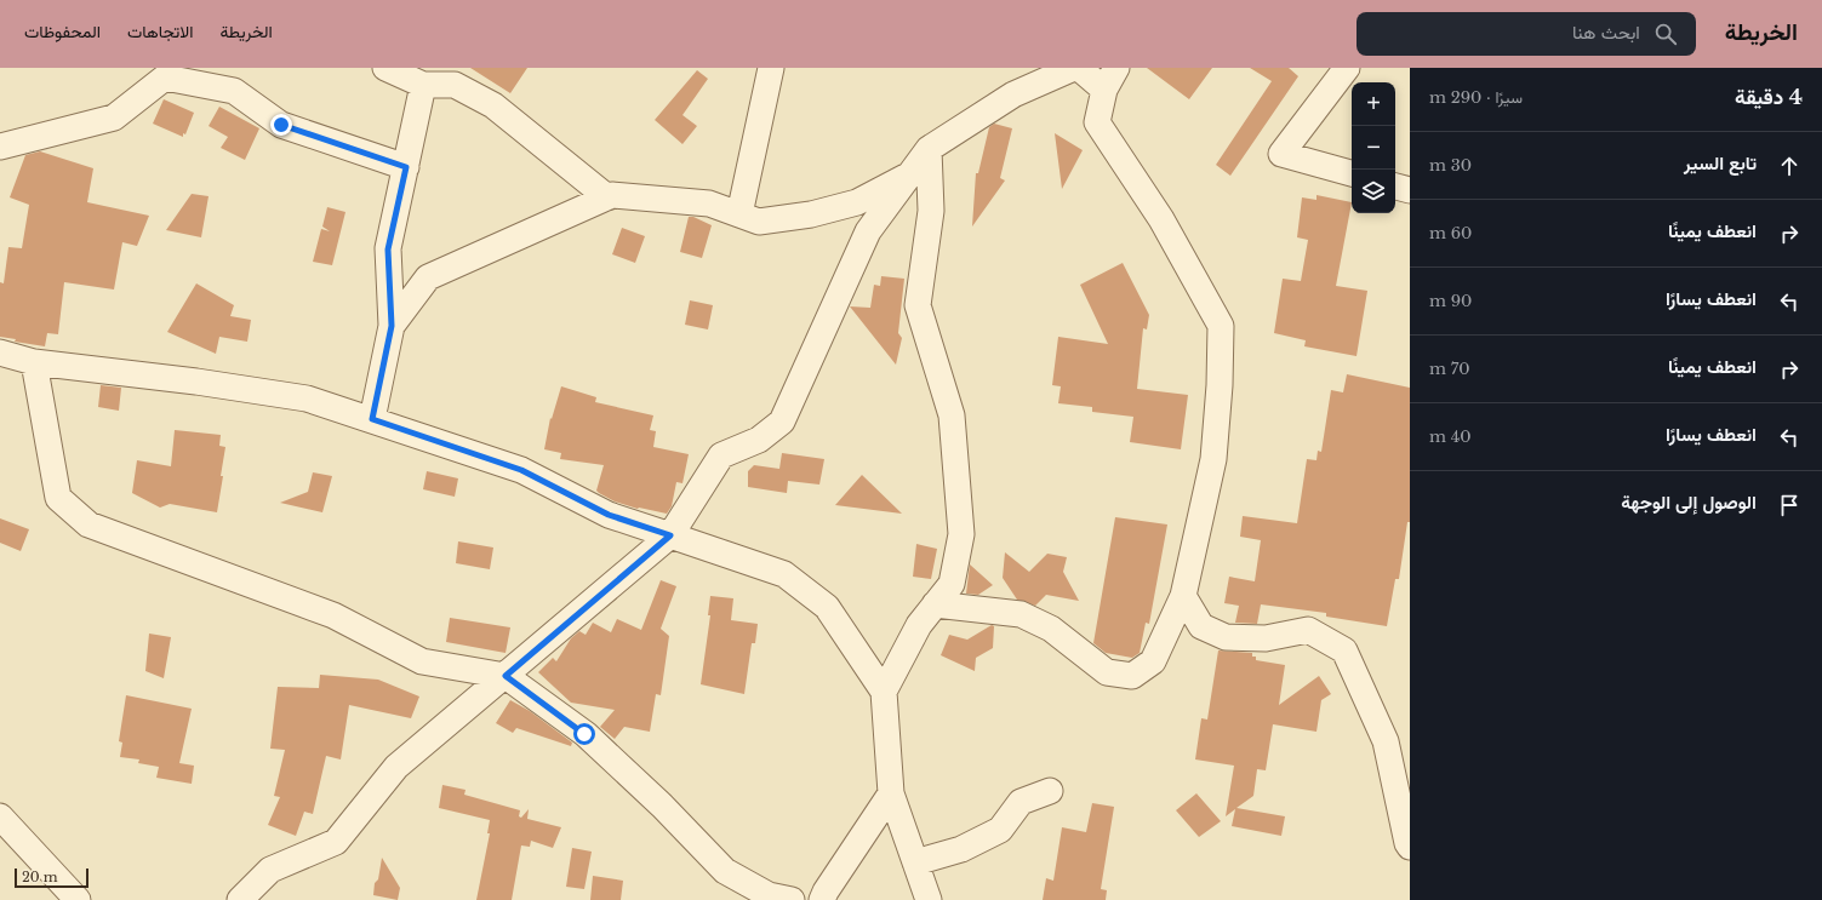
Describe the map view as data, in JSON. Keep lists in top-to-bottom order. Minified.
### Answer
{"scale_bar":"20 m","page":{"header":"الخريطة","search":"ابحث هنا","nav":["الخريطة","الاتجاهات","المحفوظات"],"heading":["4 دقيقة","سيرًا · 290 m"],"map_buttons":["+","−"],"list":[["تابع السير","30 m"],["انعطف يمينًا","60 m"],["انعطف يسارًا","90 m"],["انعطف يمينًا","70 m"],["انعطف يسارًا","40 m"],"الوصول إلى الوجهة"],"scale":"20 m"}}
